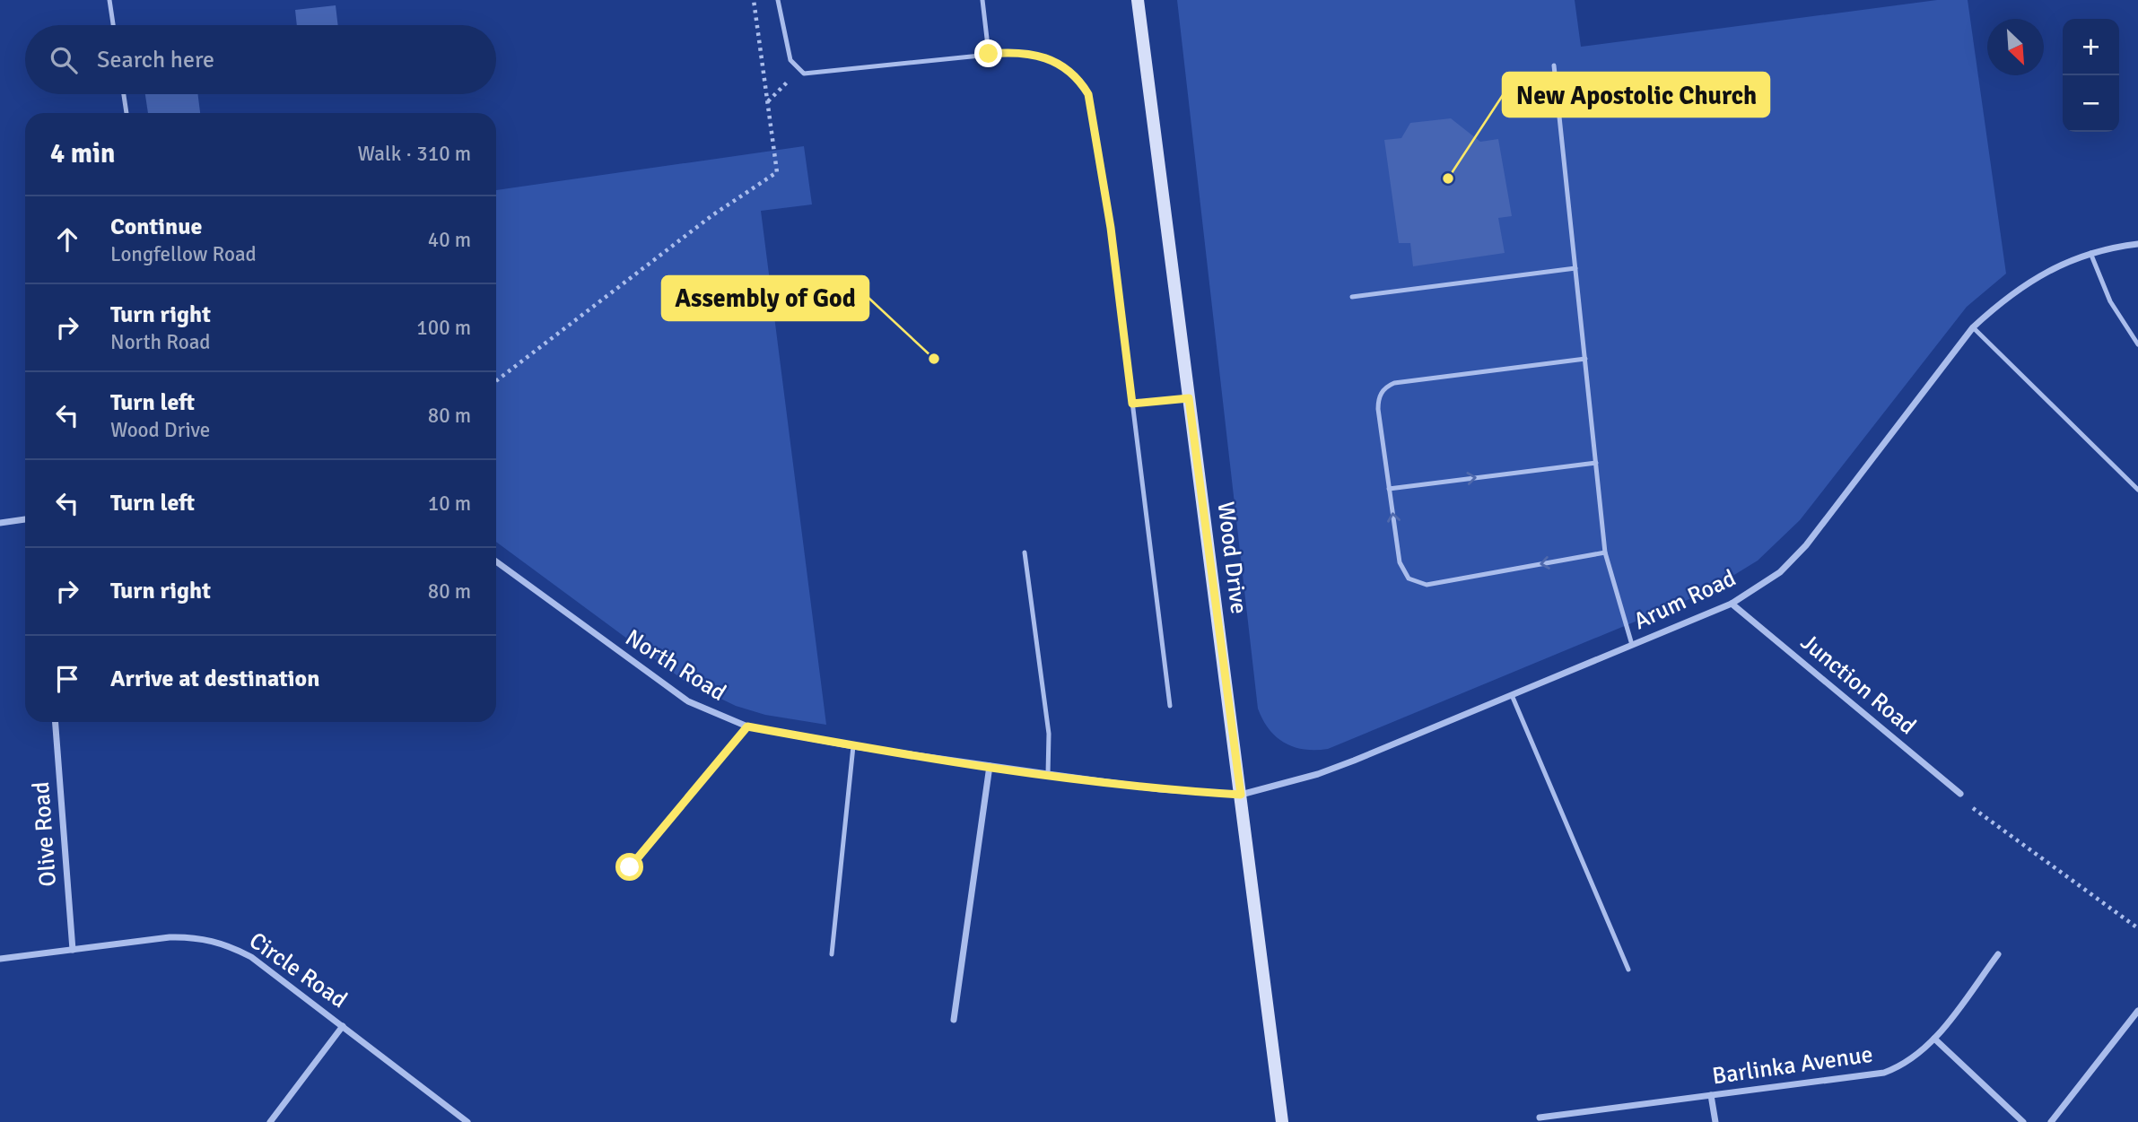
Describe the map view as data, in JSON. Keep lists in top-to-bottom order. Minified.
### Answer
{"streets":{"street":["Wood Drive","Arum Road","North Road","Junction Road","Olive Road","Circle Road","Barlinka Avenue"]},"crossings":[["Wood Drive","Arum Road"],["Wood Drive","North Road"],["Arum Road","North Road"],["Arum Road","Junction Road"],["Olive Road","Circle Road"]],"places":["New Apostolic Church","Assembly of God"],"north":"bottom right","page":{"map_buttons":["+","−"],"search":"Search here","heading":["4 min","Walk · 310 m"],"list":[["Continue","Longfellow Road","40 m"],["Turn right","North Road","100 m"],["Turn left","Wood Drive","80 m"],["Turn left","10 m"],["Turn right","80 m"],"Arrive at destination"]}}
